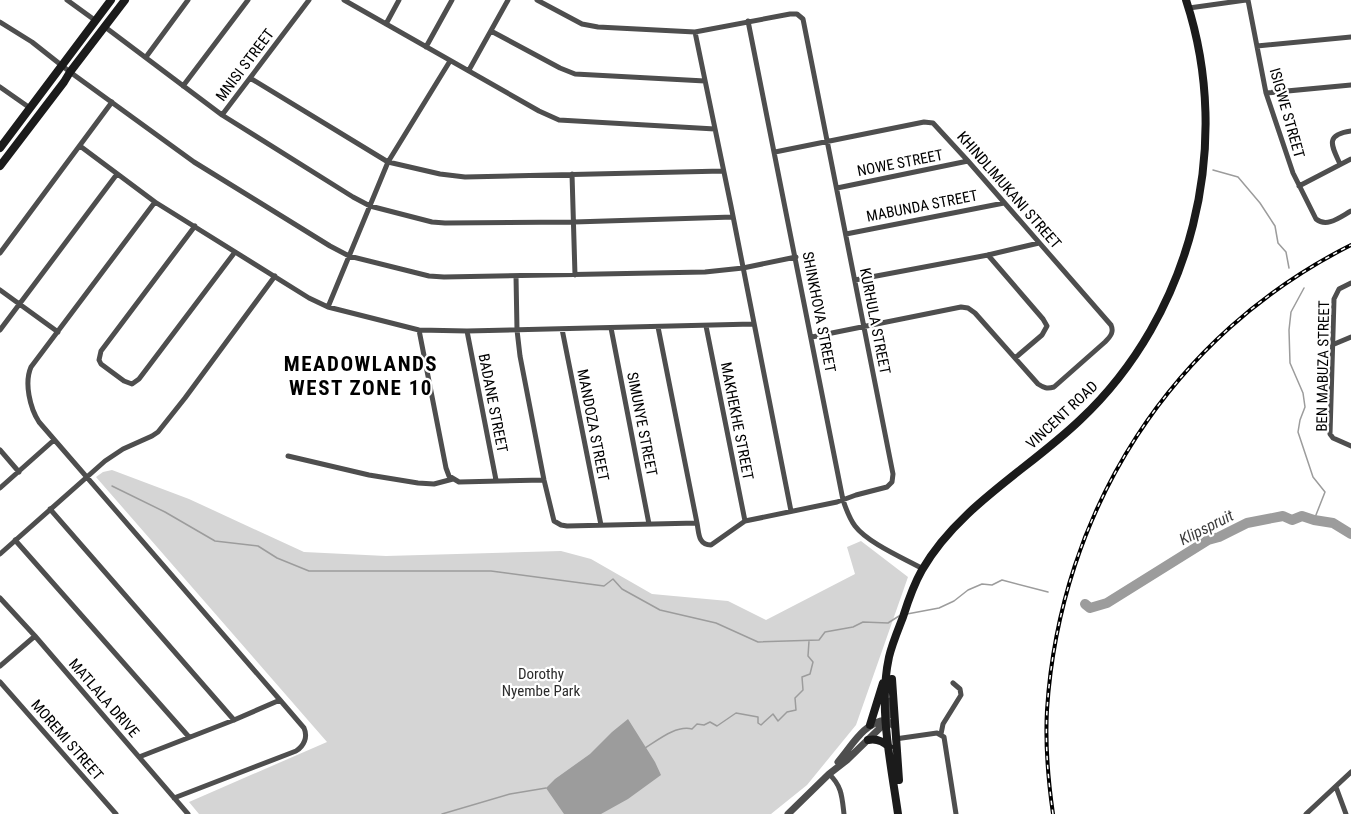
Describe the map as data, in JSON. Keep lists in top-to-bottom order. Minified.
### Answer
{"streets":{"main road":["VINCENT ROAD"],"street":["MNISI STREET","ISIGWE STREET","NOWE STREET","KHINDLIMUKANI STREET","MABUNDA STREET","SHINKHOVA STREET","KURHULA STREET","BEN MABUZA STREET","BADANE STREET","MAKHEKHE STREET","SIMUNYE STREET","MANDOZA STREET","MATLALA DRIVE","MOREMI STREET"]},"crossings":[["NOWE STREET","KHINDLIMUKANI STREET"],["NOWE STREET","KURHULA STREET"],["KHINDLIMUKANI STREET","MABUNDA STREET"],["KHINDLIMUKANI STREET","SHINKHOVA STREET"],["KHINDLIMUKANI STREET","KURHULA STREET"],["MABUNDA STREET","KURHULA STREET"],["SHINKHOVA STREET","KURHULA STREET"],["SHINKHOVA STREET","VINCENT ROAD"],["KURHULA STREET","MAKHEKHE STREET"]],"districts":["MEADOWLANDS WEST ZONE 10"],"water":["Klipspruit"],"parks":["Dorothy Nyembe Park"]}
